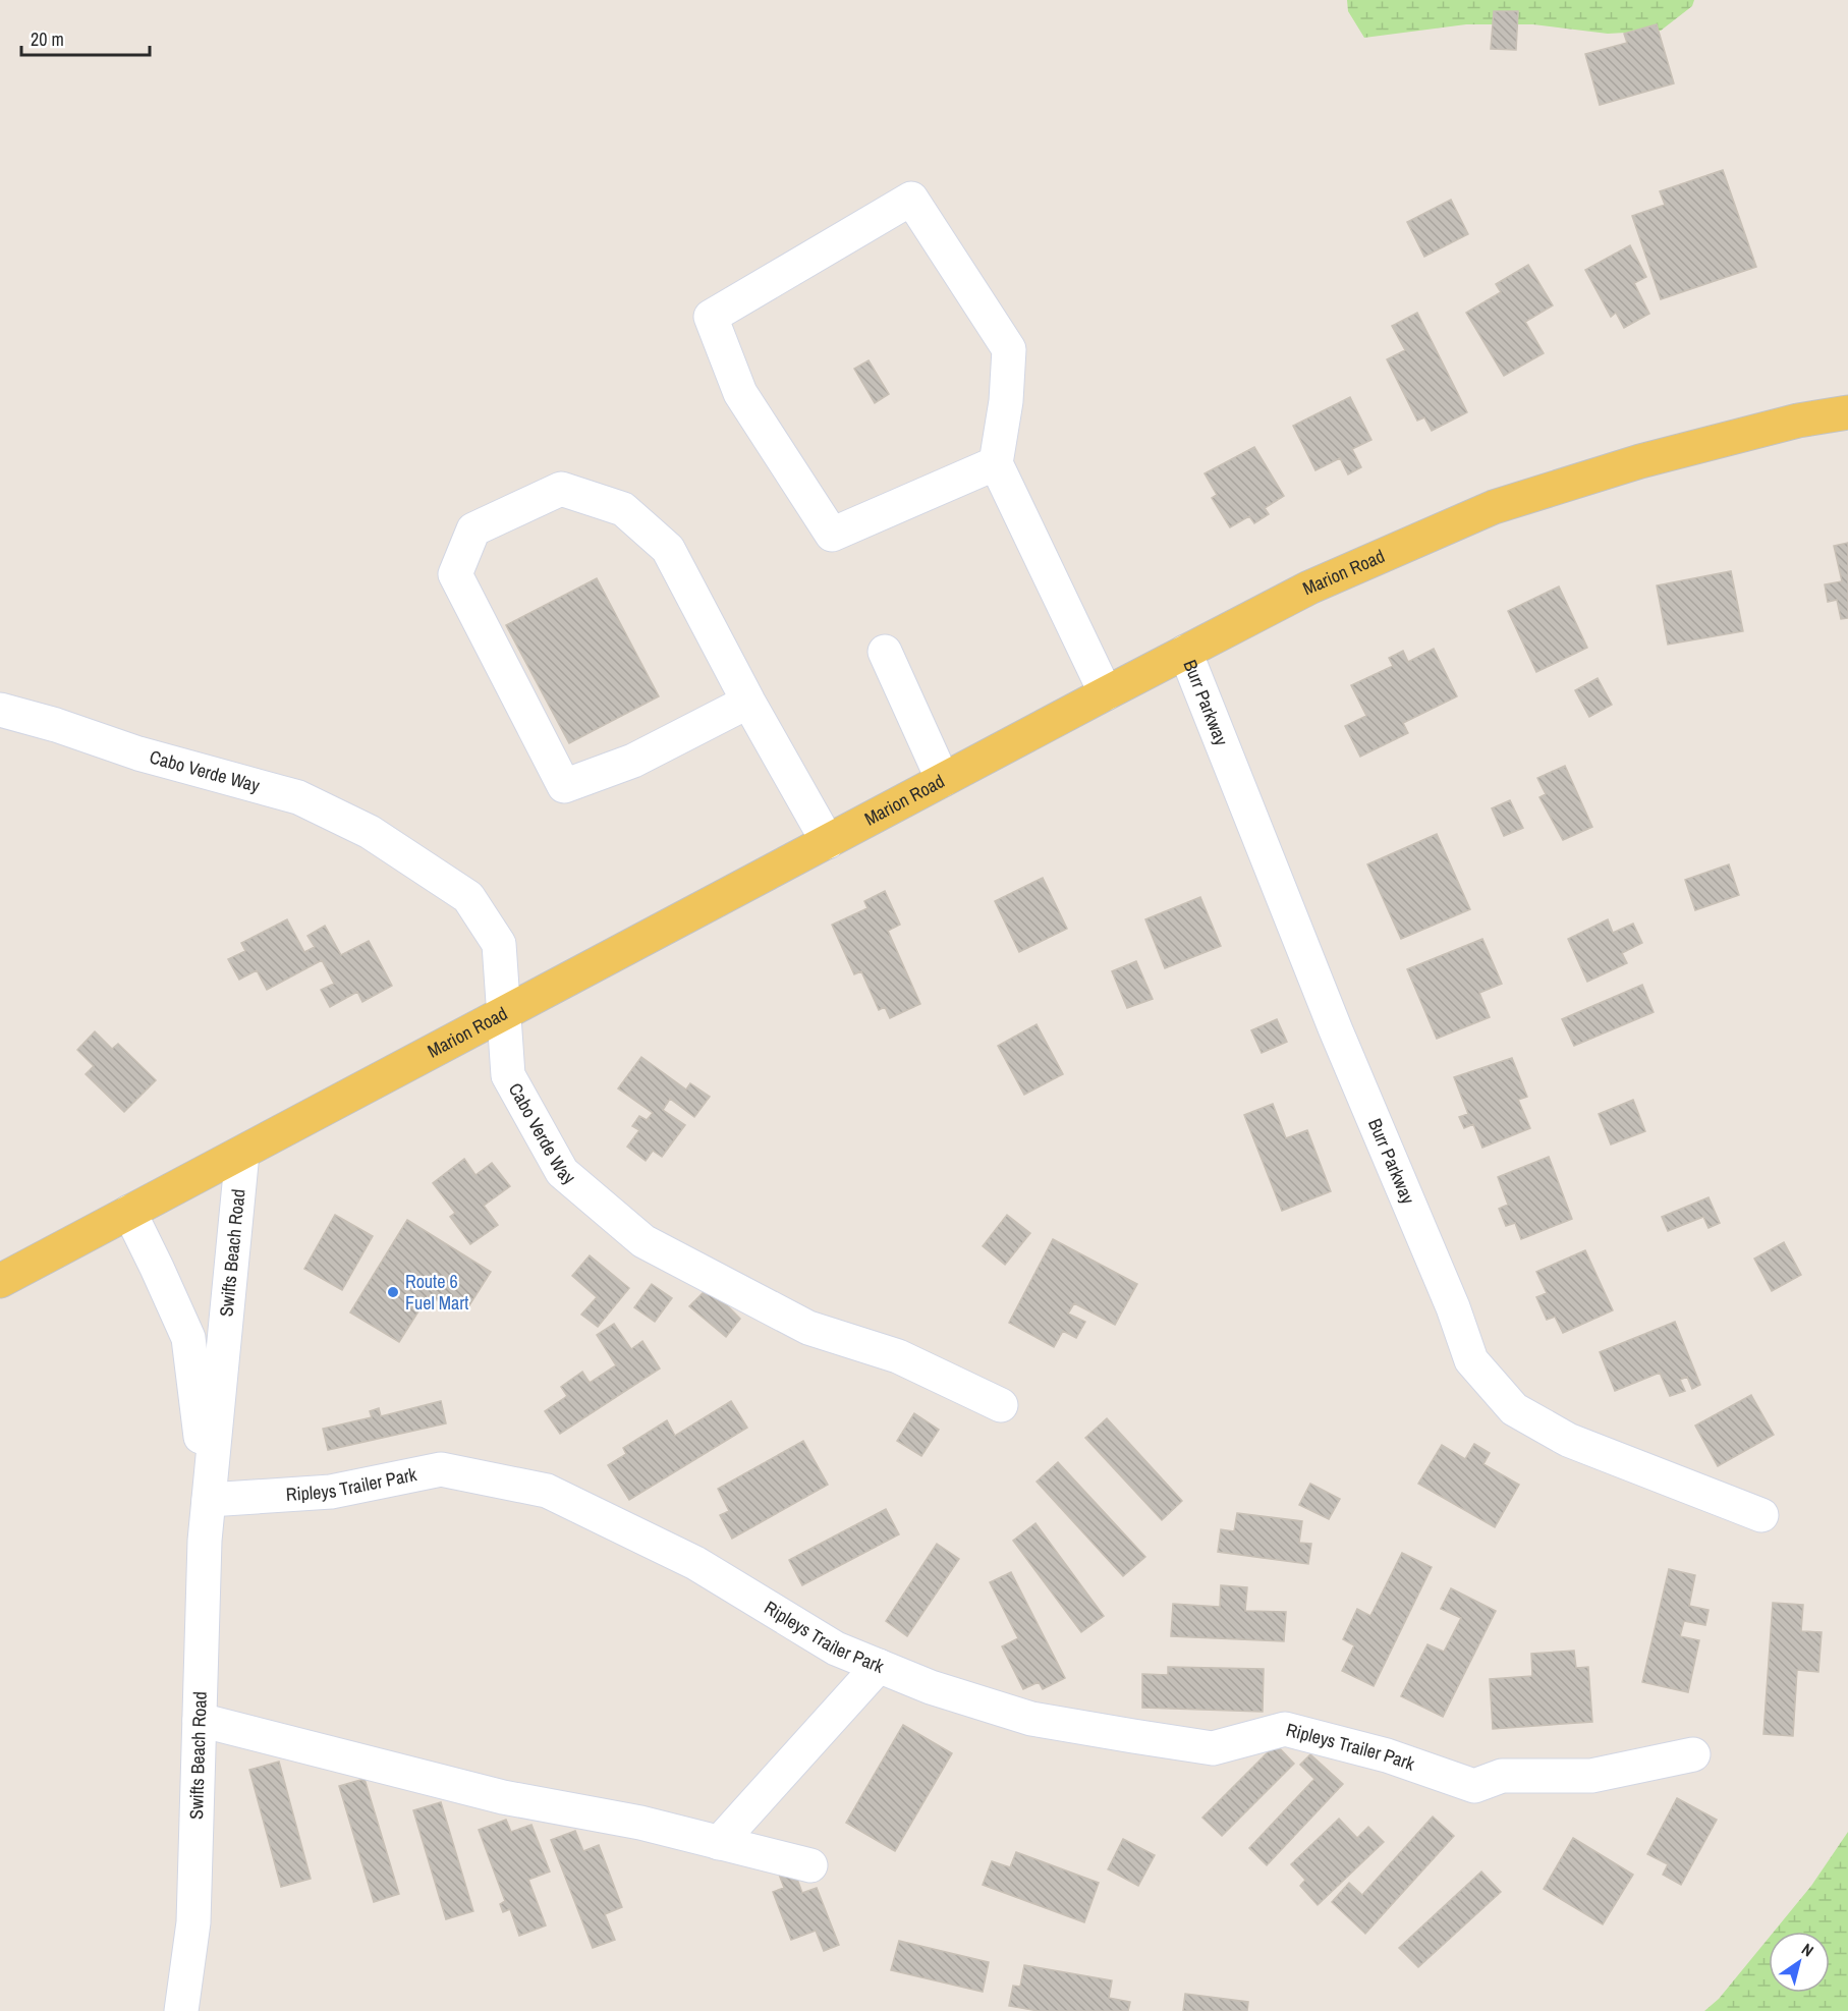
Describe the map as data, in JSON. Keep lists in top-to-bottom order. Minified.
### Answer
{"streets":{"main road":["Marion Road"],"street":["Burr Parkway","Cabo Verde Way","Swifts Beach Road","Ripleys Trailer Park"]},"crossings":[["Marion Road","Burr Parkway"],["Marion Road","Cabo Verde Way"],["Marion Road","Swifts Beach Road"],["Swifts Beach Road","Ripleys Trailer Park"]],"places":["Route 6 Fuel Mart"],"scale_bar":"20 m","north":"top right"}
